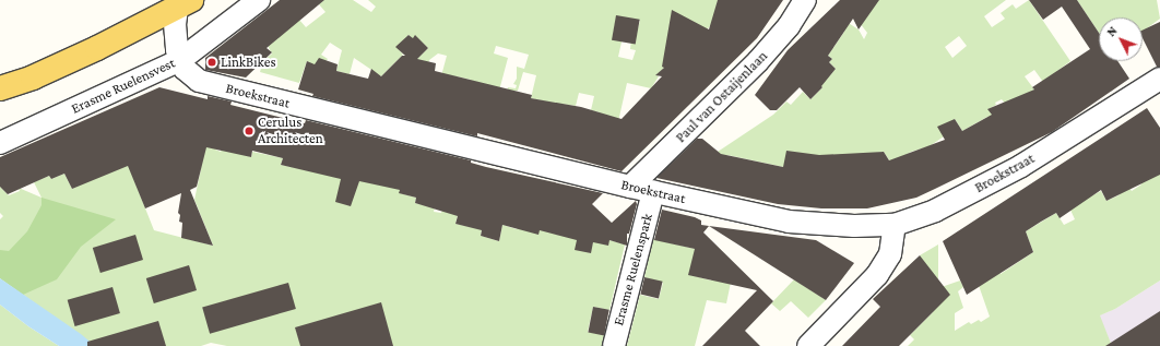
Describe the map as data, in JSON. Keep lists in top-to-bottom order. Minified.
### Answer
{"streets":{"street":["Erasme Ruelensvest","Broekstraat","Paul van Ostaijenlaan","Erasme Ruelenspark"]},"crossings":[["Erasme Ruelensvest","Broekstraat"],["Broekstraat","Paul van Ostaijenlaan"],["Broekstraat","Erasme Ruelenspark"]],"places":["LinkBikes","Cerulus Architecten"],"north":"top left"}
